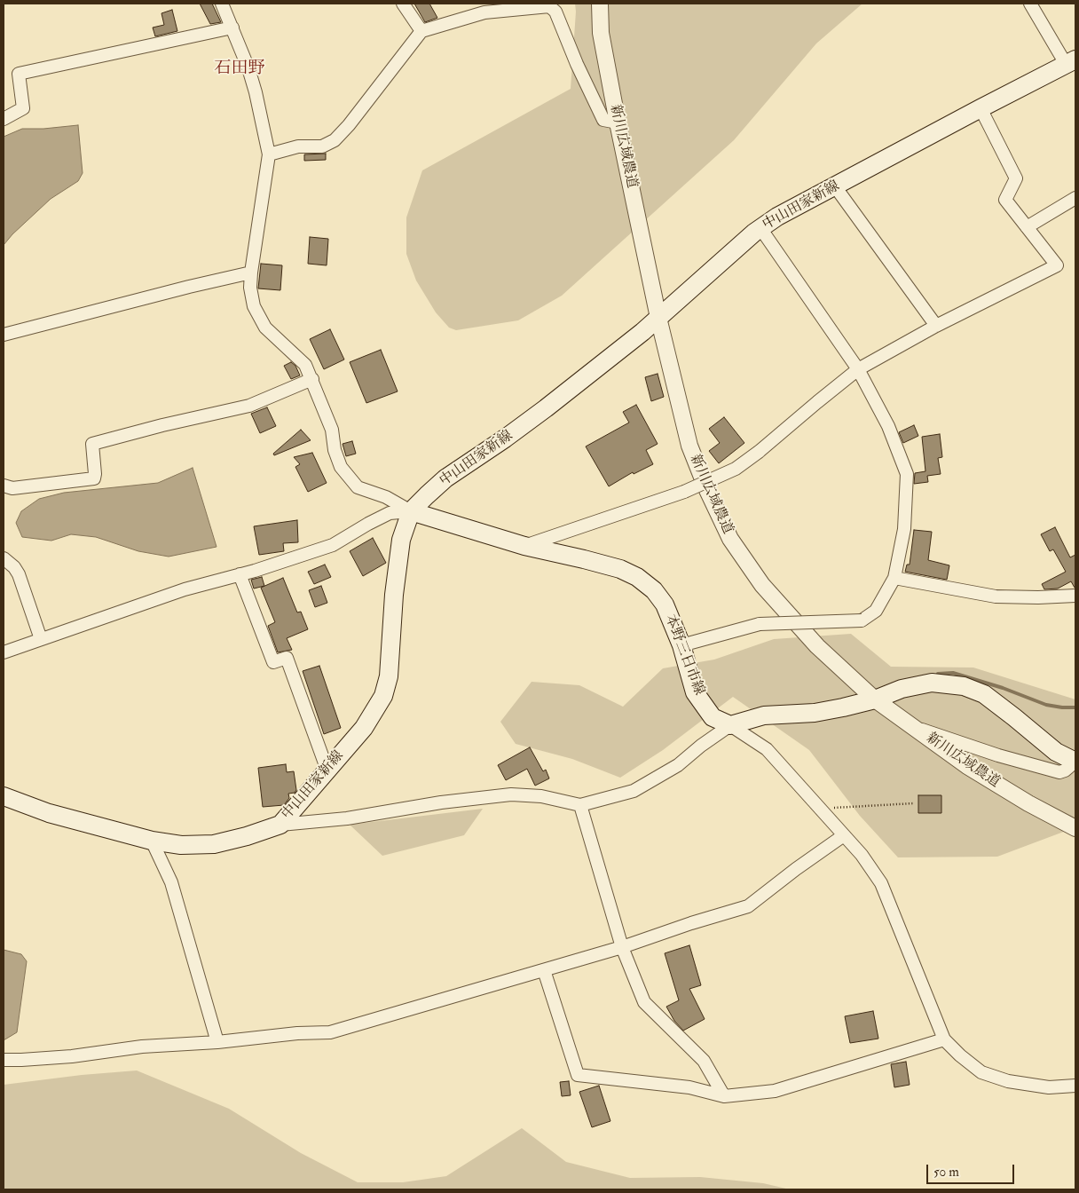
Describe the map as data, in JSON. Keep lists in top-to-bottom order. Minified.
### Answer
{"streets":{"main road":["中山田家新線","本野三日市線"],"street":["新川広域農道"]},"crossings":[["新川広域農道","中山田家新線"],["中山田家新線","本野三日市線"]],"districts":["石田野"],"scale_bar":"50 m"}
